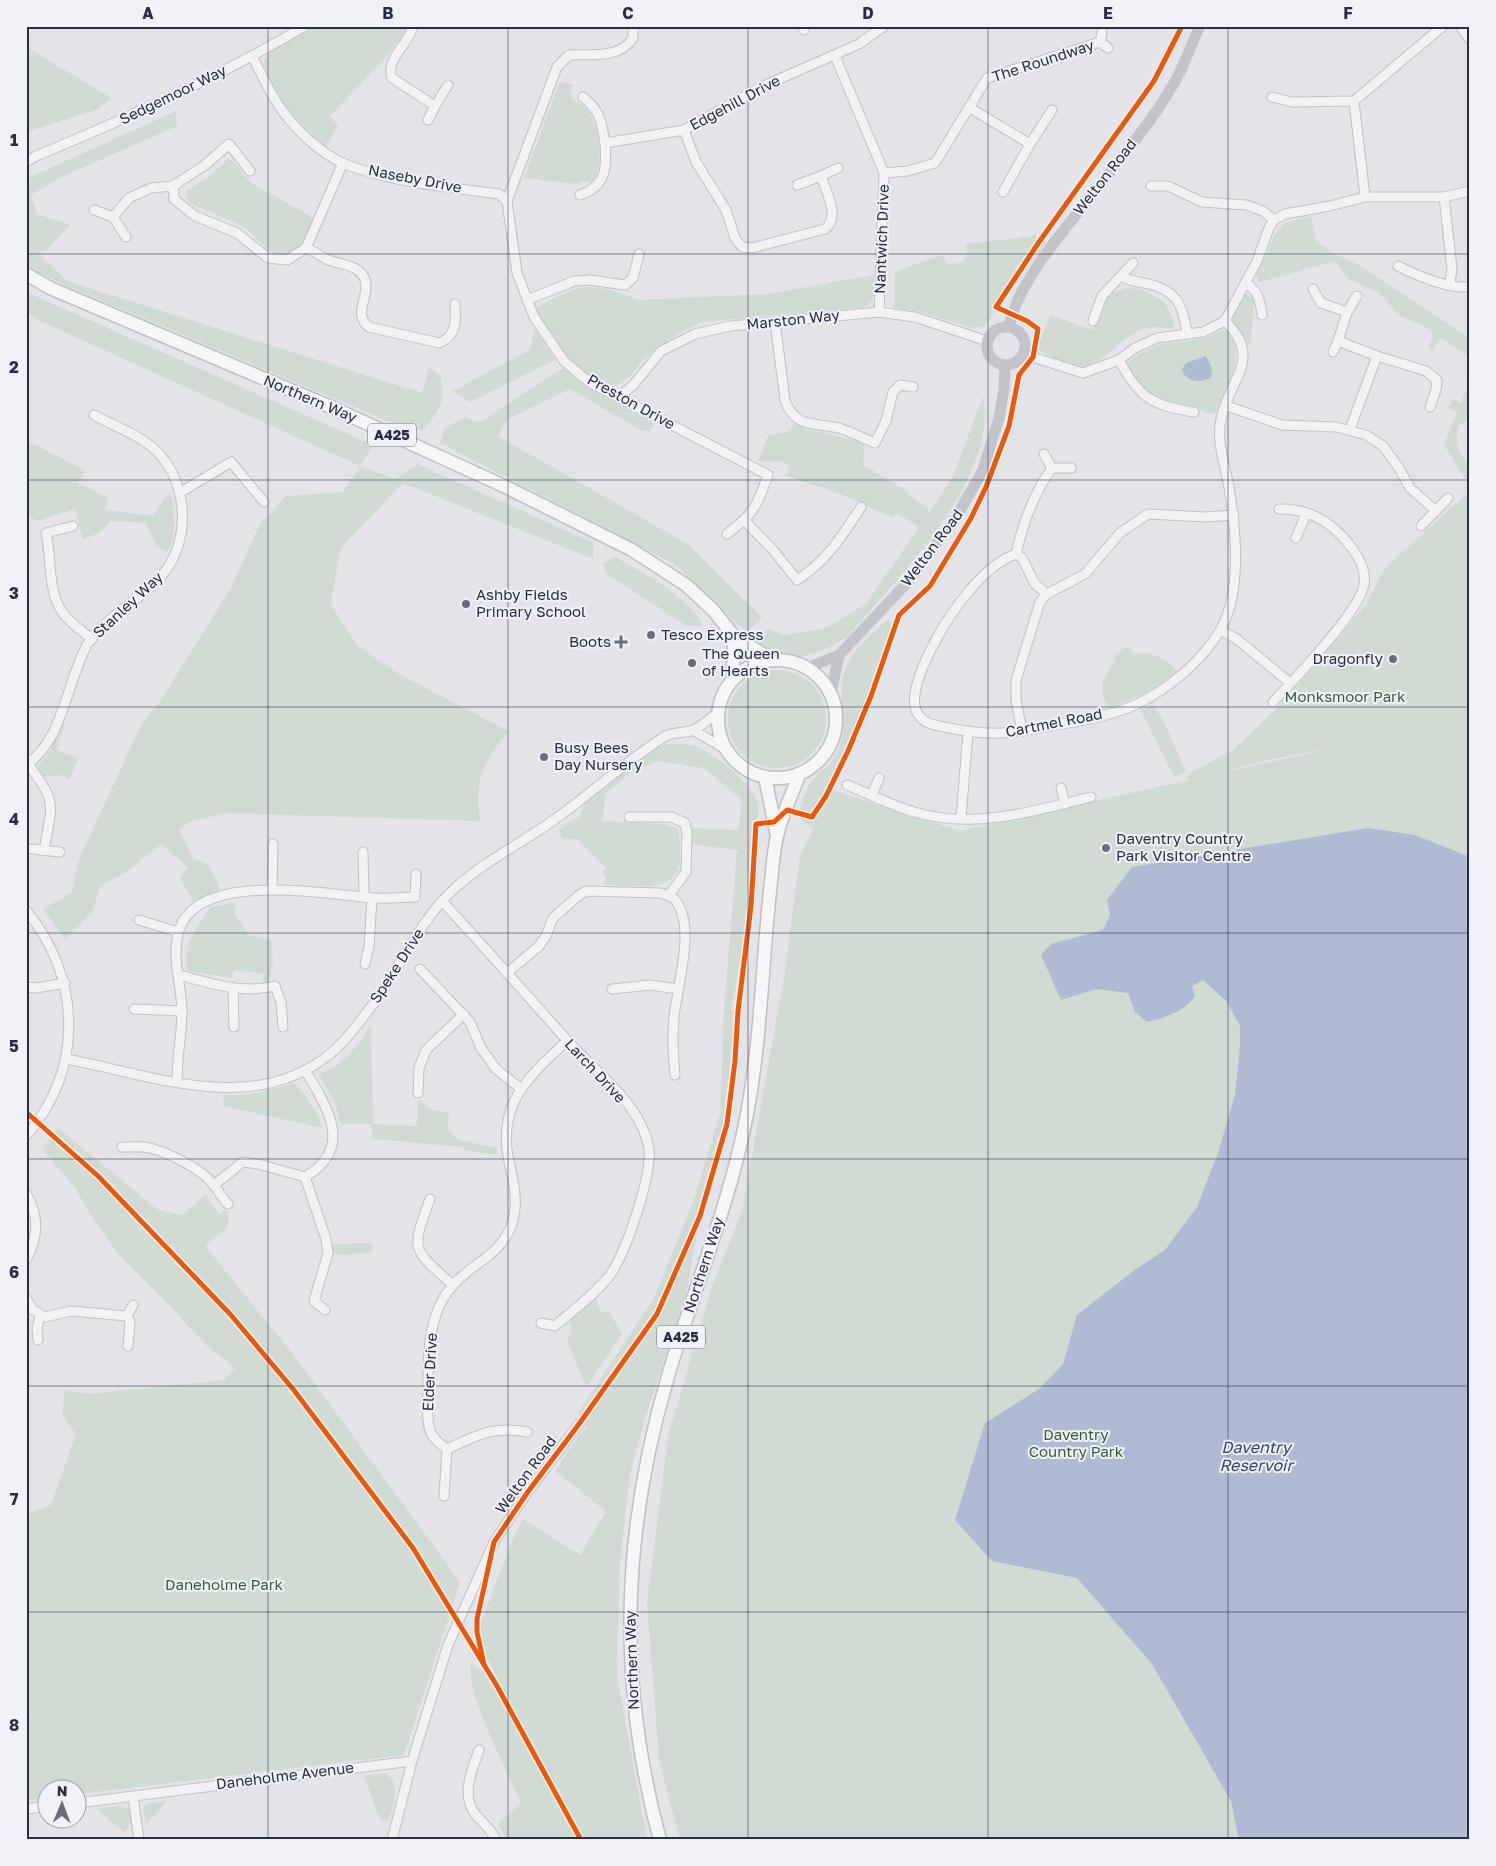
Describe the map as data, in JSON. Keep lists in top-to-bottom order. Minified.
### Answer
{"streets":{"main road":["Northern Way","A425"],"street":["The Roundway","Sedgemoor Way","Edgehill Drive","Welton Road","Naseby Drive","Nantwich Drive","Marston Way","Preston Drive","Stanley Way","Cartmel Road","Speke Drive","Larch Drive","Elder Drive","Daneholme Avenue"]},"crossings":[["The Roundway","Nantwich Drive"],["Sedgemoor Way","Naseby Drive"],["Edgehill Drive","Nantwich Drive"],["Welton Road","Marston Way"],["Welton Road","A425"],["Welton Road","Speke Drive"],["Welton Road","Daneholme Avenue"],["Naseby Drive","Preston Drive"],["Nantwich Drive","Marston Way"],["Marston Way","Preston Drive"],["Northern Way","A425"],["A425","Speke Drive"],["Speke Drive","Larch Drive"],["Larch Drive","Elder Drive"]],"water":["Daventry Reservoir"],"parks":["Monksmoor Park","Daventry Country Park","Daneholme Park"],"places":{"other":["Ashby Fields Primary School","Tesco Express","Dragonfly","The Queen of Hearts","Busy Bees Day Nursery","Daventry Country Park Visitor Centre"],"health":["Boots"]},"north":"top","grid":{"columns":["A","B","C","D","E","F"],"rows":["1","2","3","4","5","6","7","8"]}}
